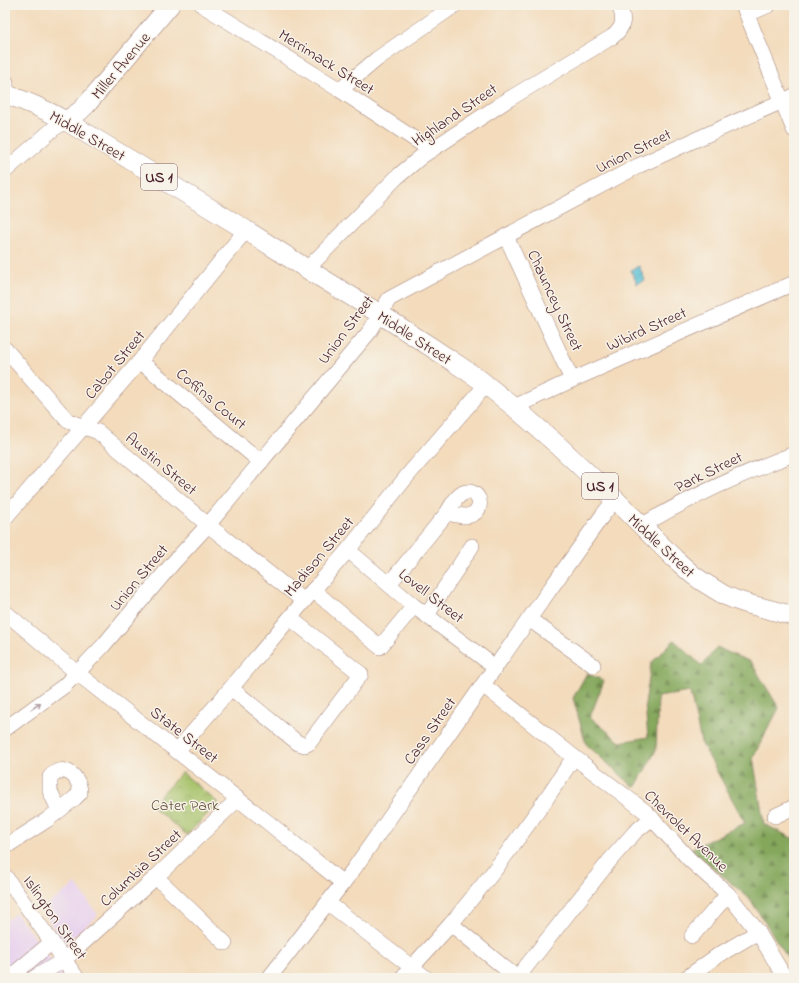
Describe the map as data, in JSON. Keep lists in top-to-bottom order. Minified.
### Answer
{"streets":{"main road":["Miller Avenue","Middle Street","US 1"],"street":["Merrimack Street","Highland Street","Union Street","Chauncey Street","Wibird Street","Cabot Street","Coffins Court","Austin Street","Park Street","Madison Street","Lovell Street","Cass Street","State Street","Chevrolet Avenue","Columbia Street","Islington Street"]},"crossings":[["Merrimack Street","Highland Street"],["Miller Avenue","Middle Street"],["Highland Street","Middle Street"],["Middle Street","Union Street"],["Middle Street","Wibird Street"],["Middle Street","Cabot Street"],["Middle Street","Park Street"],["Middle Street","Madison Street"],["Middle Street","Cass Street"],["Union Street","Chauncey Street"],["Union Street","Coffins Court"],["Union Street","Austin Street"],["Union Street","State Street"],["Chauncey Street","Wibird Street"],["Cabot Street","Coffins Court"],["Cabot Street","Austin Street"],["Austin Street","Madison Street"],["Austin Street","Lovell Street"],["Madison Street","Lovell Street"],["Madison Street","State Street"],["Lovell Street","Cass Street"],["Cass Street","State Street"],["Cass Street","Chevrolet Avenue"],["State Street","Columbia Street"],["Columbia Street","Islington Street"]],"parks":["Cater Park"]}
